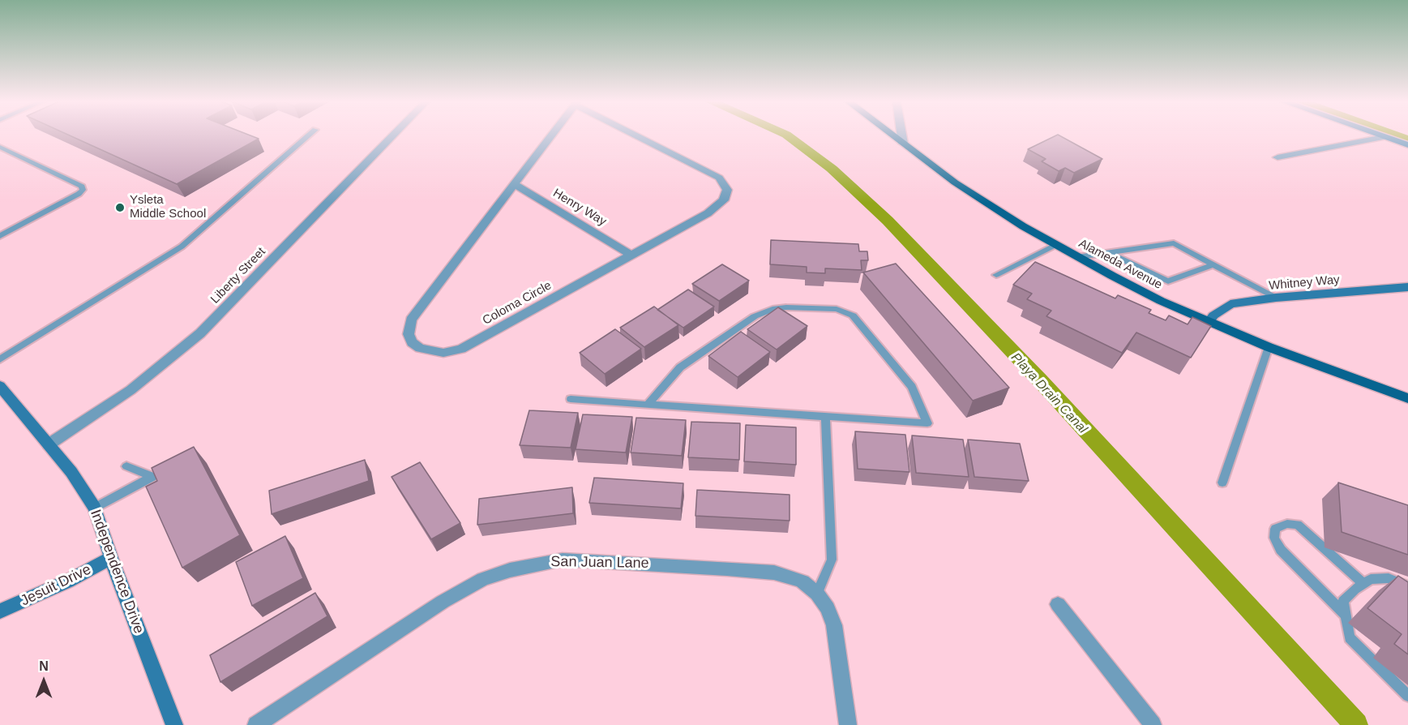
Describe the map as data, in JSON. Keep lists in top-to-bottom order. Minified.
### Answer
{"streets":{"main road":["Alameda Avenue"],"street":["Henry Way","Liberty Street","Whitney Way","Coloma Circle","San Juan Lane","Independence Drive","Jesuit Drive"]},"crossings":[["Henry Way","Coloma Circle"],["Alameda Avenue","Whitney Way"],["Liberty Street","Independence Drive"],["Independence Drive","Jesuit Drive"]],"water":["Playa Drain Canal"],"places":["Ysleta Middle School"],"north":"top"}
